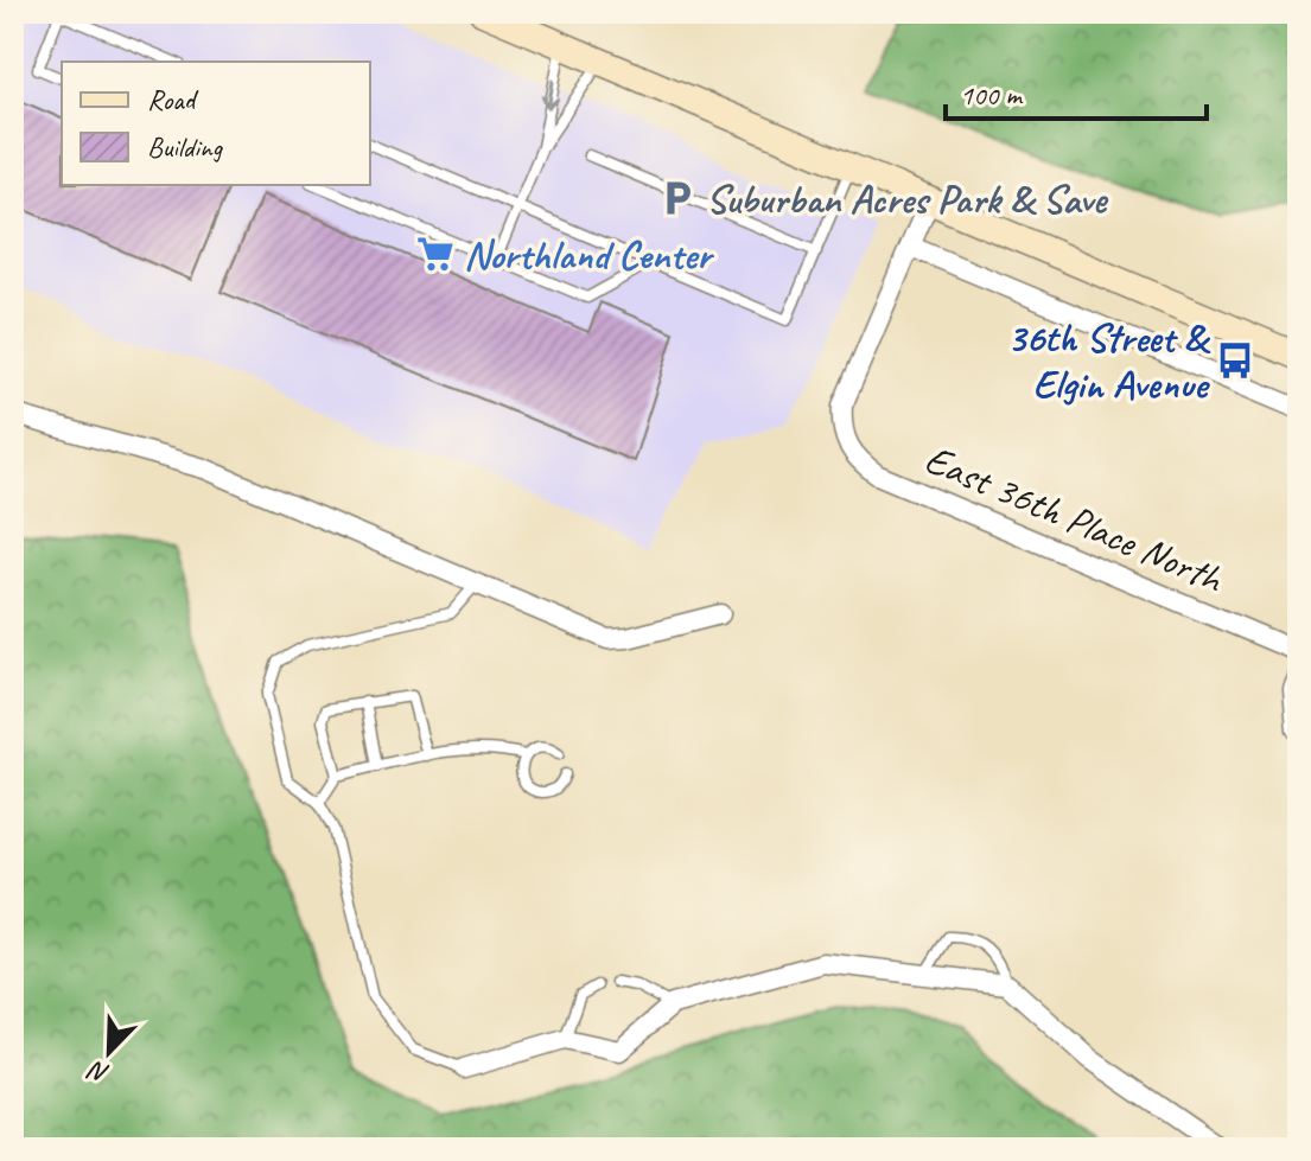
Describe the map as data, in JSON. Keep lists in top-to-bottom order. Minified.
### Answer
{"streets":{"street":["East 36th Place North"]},"places":{"parking":["Suburban Acres Park & Save"],"supermarket":["Northland Center"],"bus stop":["36th Street & Elgin Avenue"]},"legend":["Road","Building"],"scale_bar":"100 m","north":"bottom left"}
